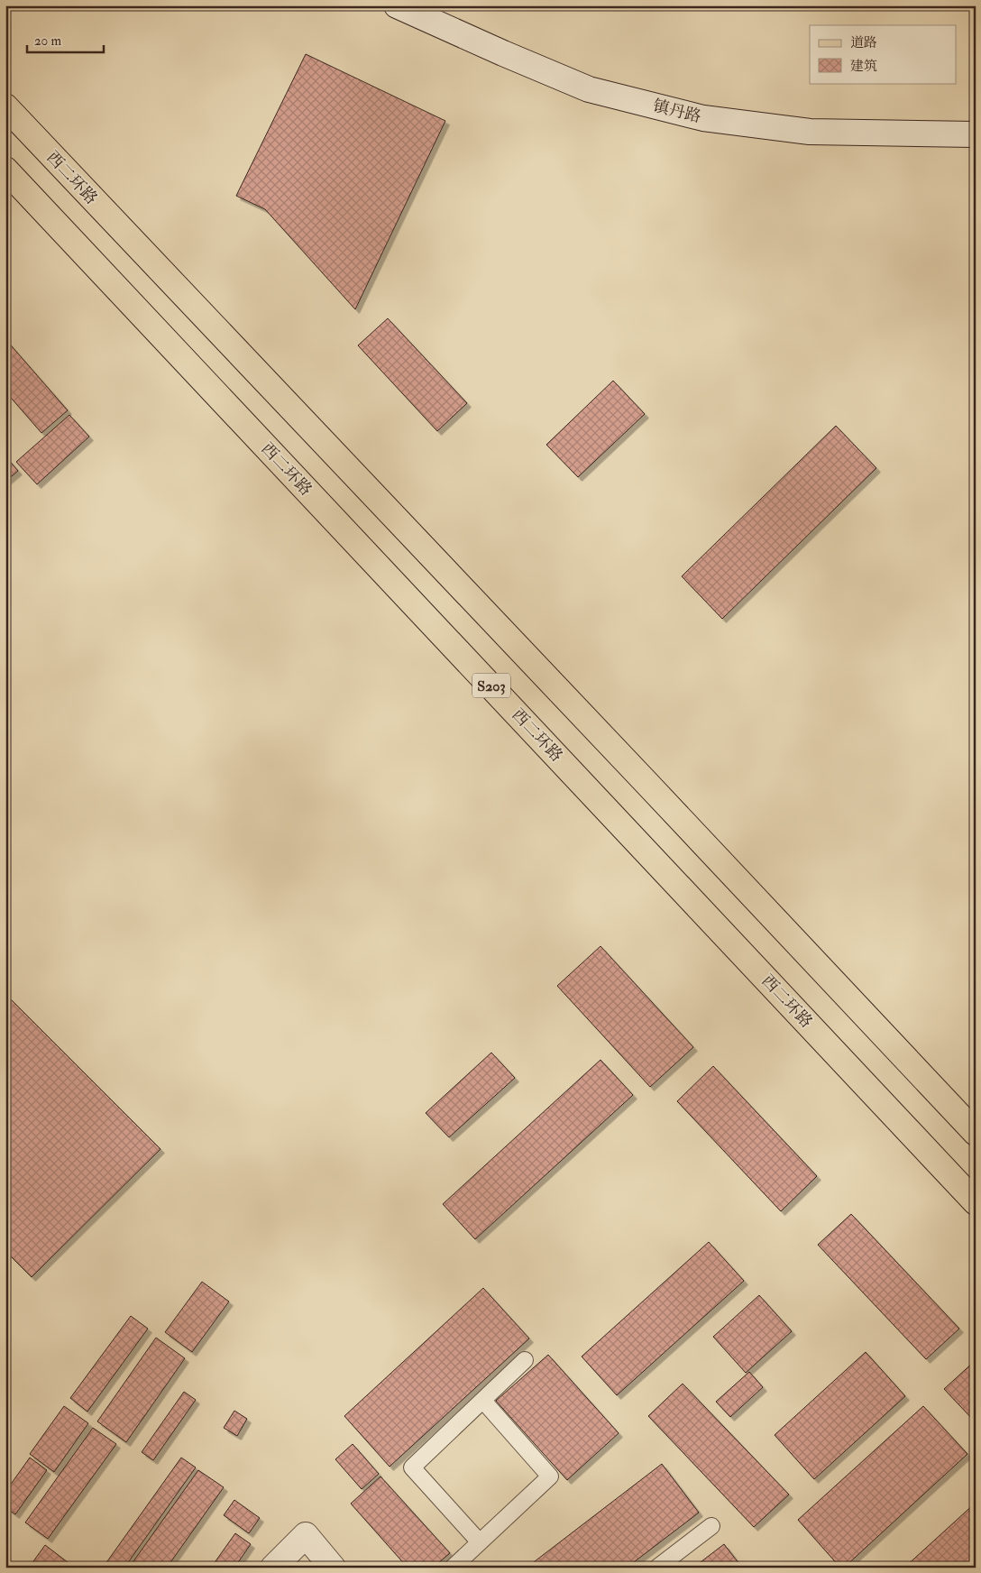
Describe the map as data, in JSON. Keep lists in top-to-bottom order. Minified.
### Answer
{"streets":{"main road":["西二环路","S203"],"street":["镇丹路"]},"legend":["道路","建筑"],"scale_bar":"20 m"}
